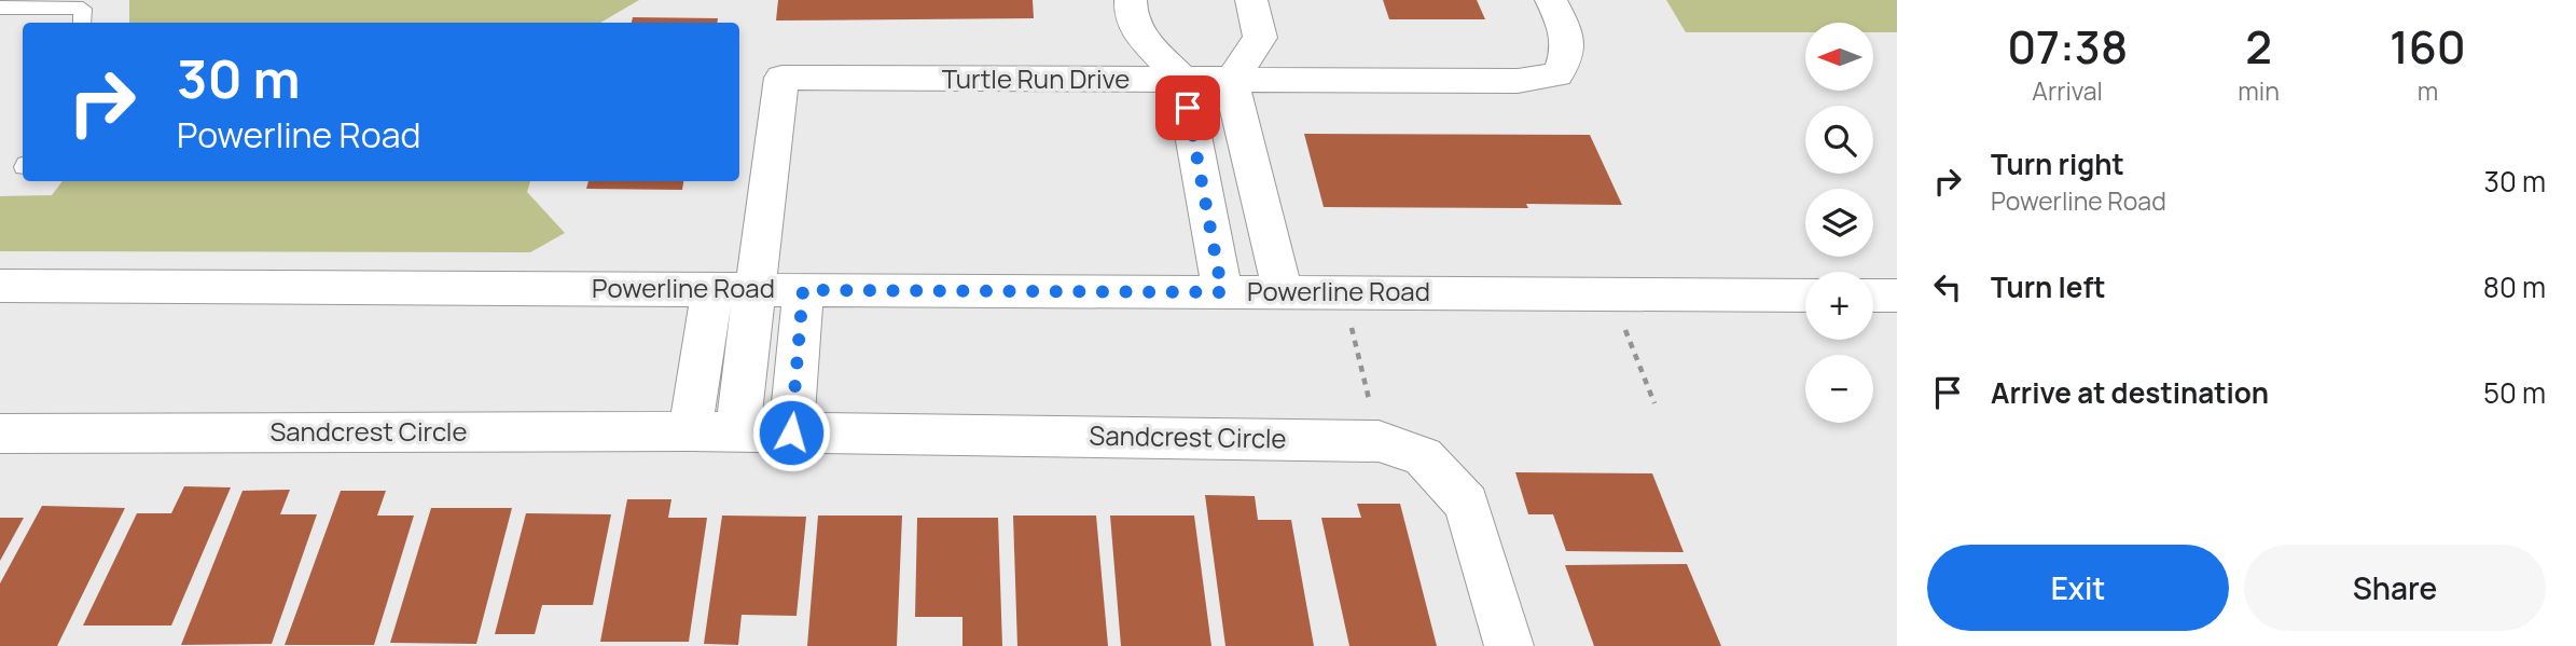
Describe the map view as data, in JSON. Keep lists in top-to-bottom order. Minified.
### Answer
{"streets":{"street":["Turtle Run Drive","Powerline Road","Sandcrest Circle"]},"crossings":[["Turtle Run Drive","Powerline Road"]],"north":"left","page":{"eta":["07:38","Arrival","2","min","160","m"],"map_buttons":["+","−"],"turn":["30 m","Powerline Road"],"list":[{"name":"Turn right","note":"Powerline Road","value":"30 m"},{"name":"Turn left","value":"80 m"},{"name":"Arrive at destination","value":"50 m"}],"buttons":["Exit","Share"]}}
